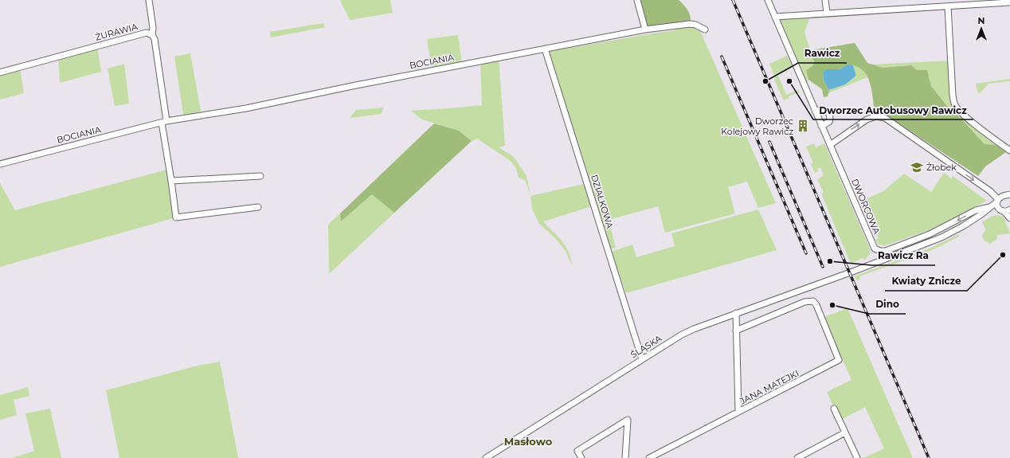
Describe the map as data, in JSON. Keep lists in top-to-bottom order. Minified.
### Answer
{"streets":{"street":["ŻURAWIA","BOCIANIA","DZIAŁKOWA","DWORCOWA","ŚLĄSKA","JANA MATEJKI"]},"crossings":[["BOCIANIA","DZIAŁKOWA"],["DZIAŁKOWA","ŚLĄSKA"]],"districts":["Masłowo"],"places":{"other":["Rawicz","Dworzec Autobusowy Rawicz","Kwiaty Znicze","Rawicz Ra","Dino"],"building":["Dworzec Kolejowy Rawicz"],"school or university":["Żłobek"]},"north":"top"}
